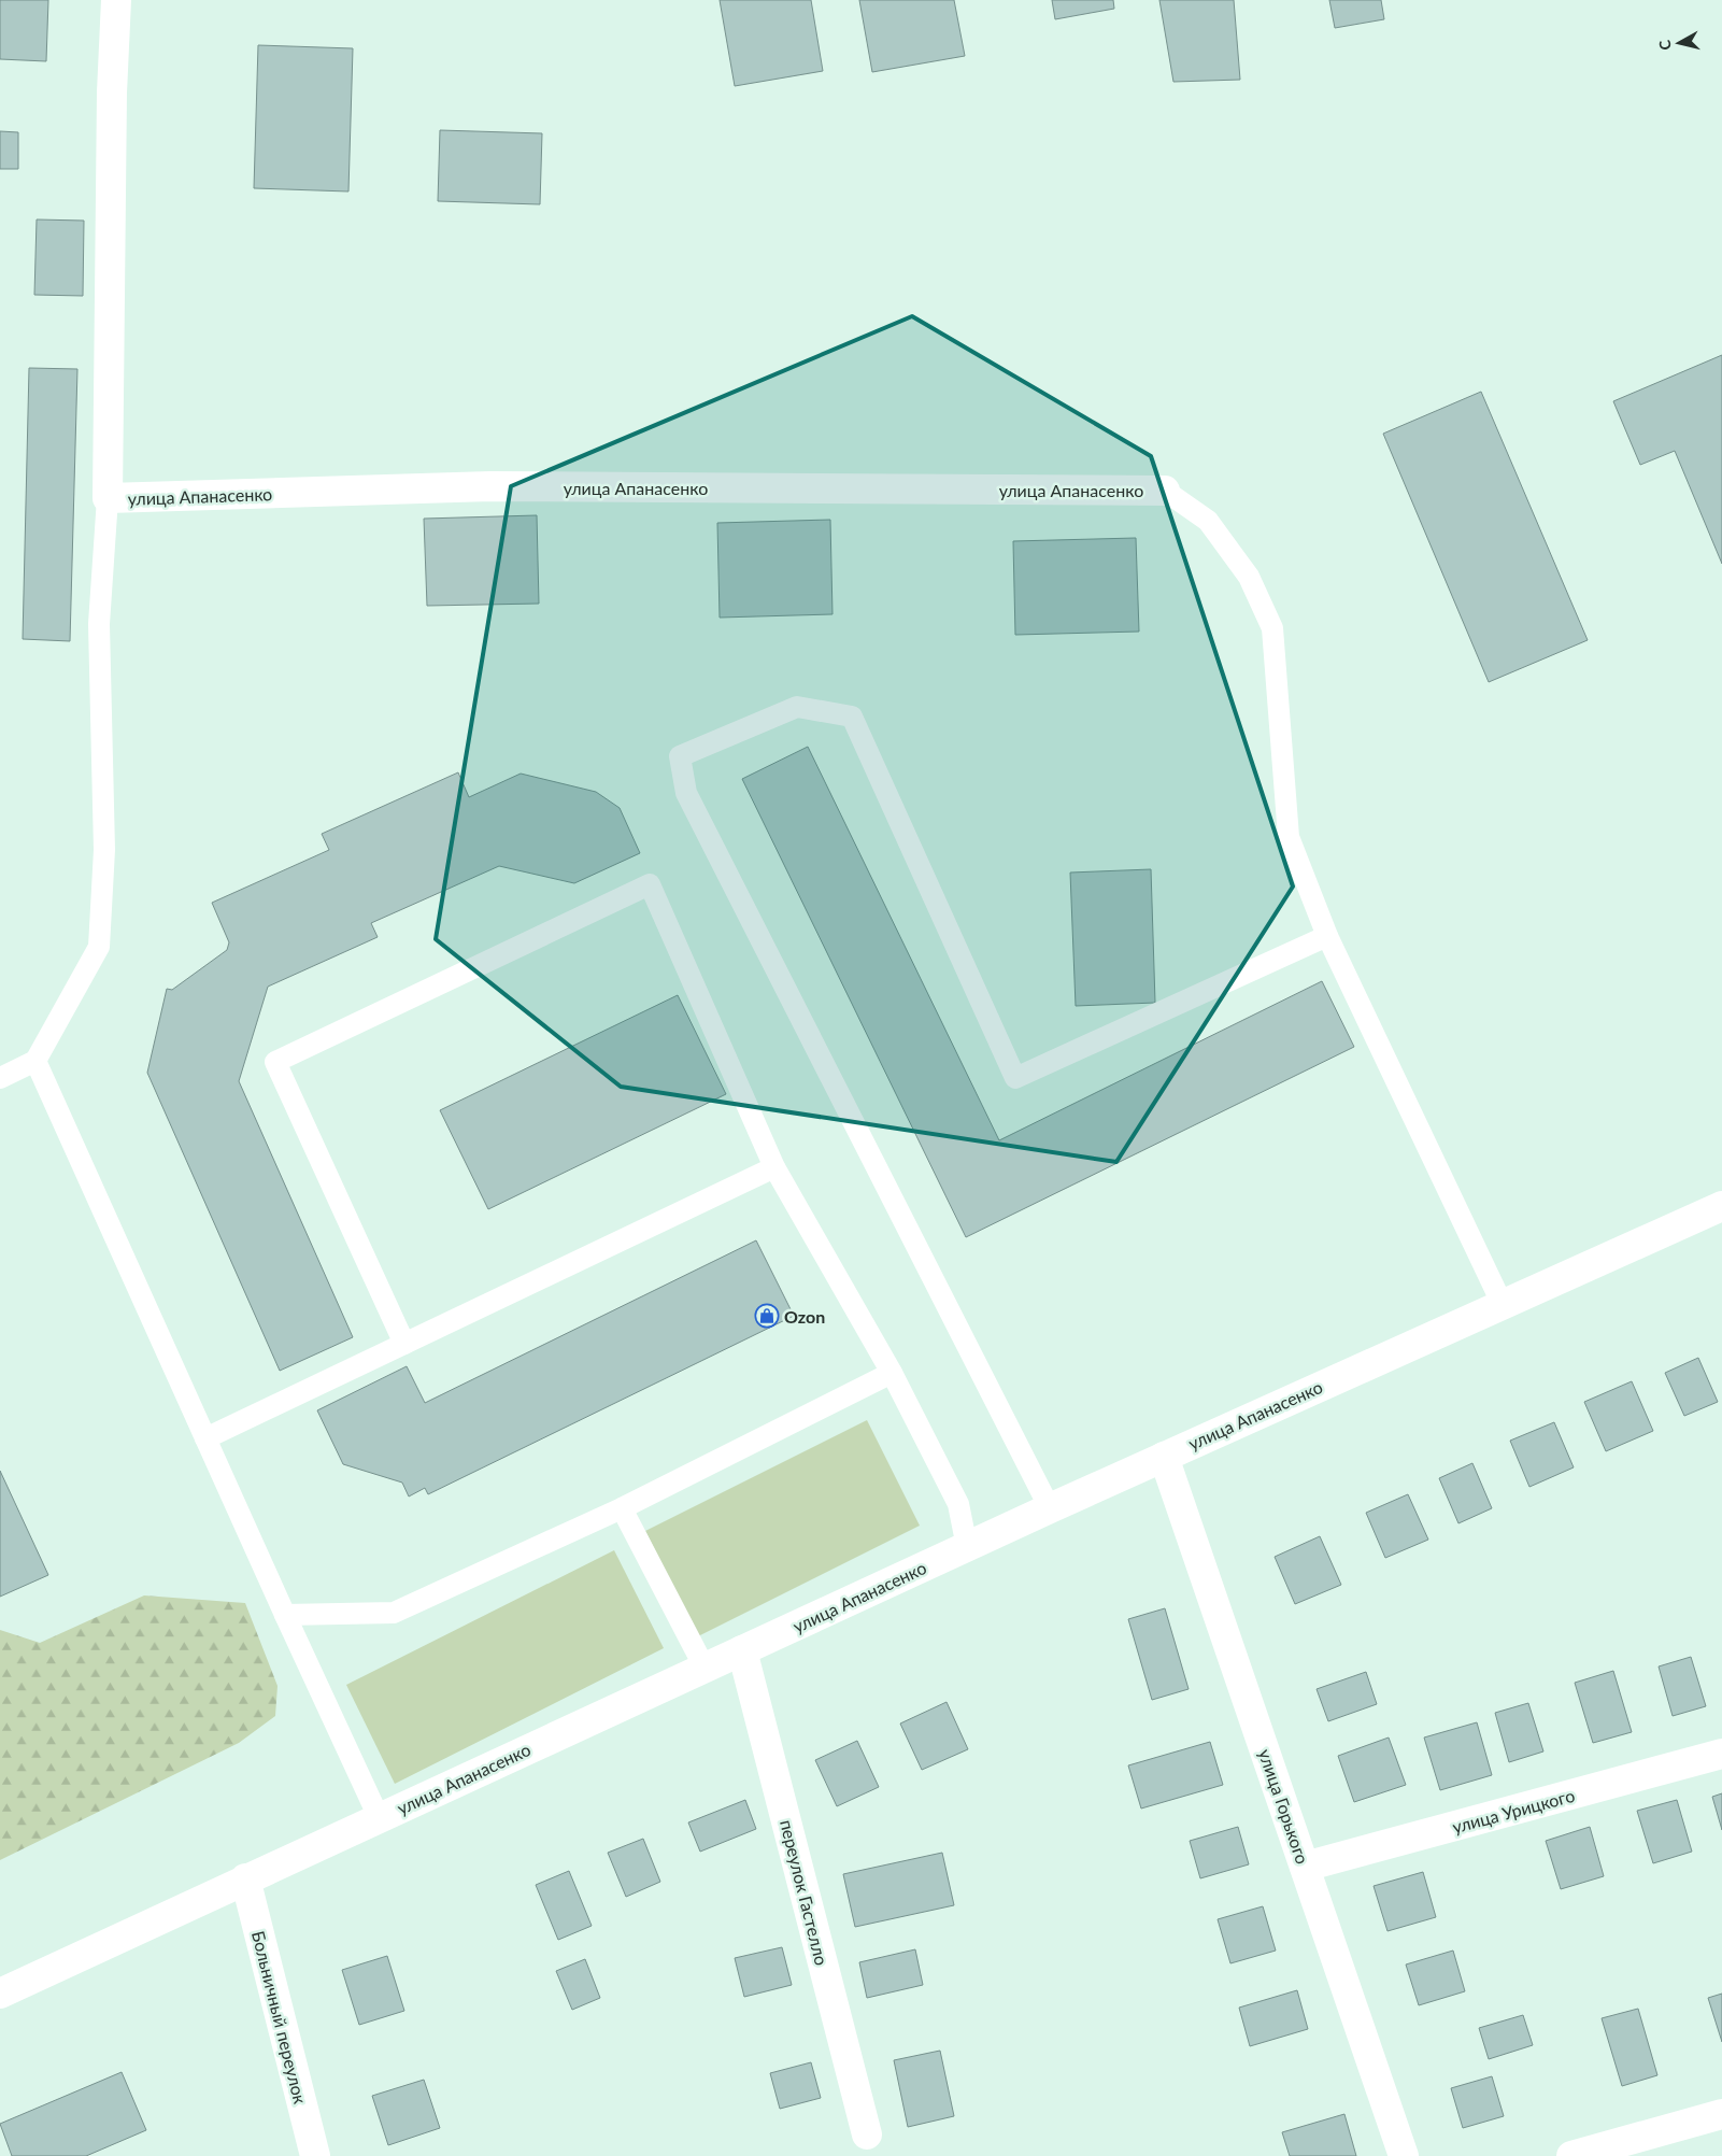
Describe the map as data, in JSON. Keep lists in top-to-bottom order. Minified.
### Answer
{"streets":{"street":["улица Апанасенко","улица Горького","улица Урицкого","переулок Гастелло","Больничный переулок"]},"crossings":[["улица Апанасенко","улица Горького"],["улица Апанасенко","переулок Гастелло"],["улица Апанасенко","Больничный переулок"],["улица Горького","улица Урицкого"]],"places":{"shop":["Ozon"]},"north":"left"}
